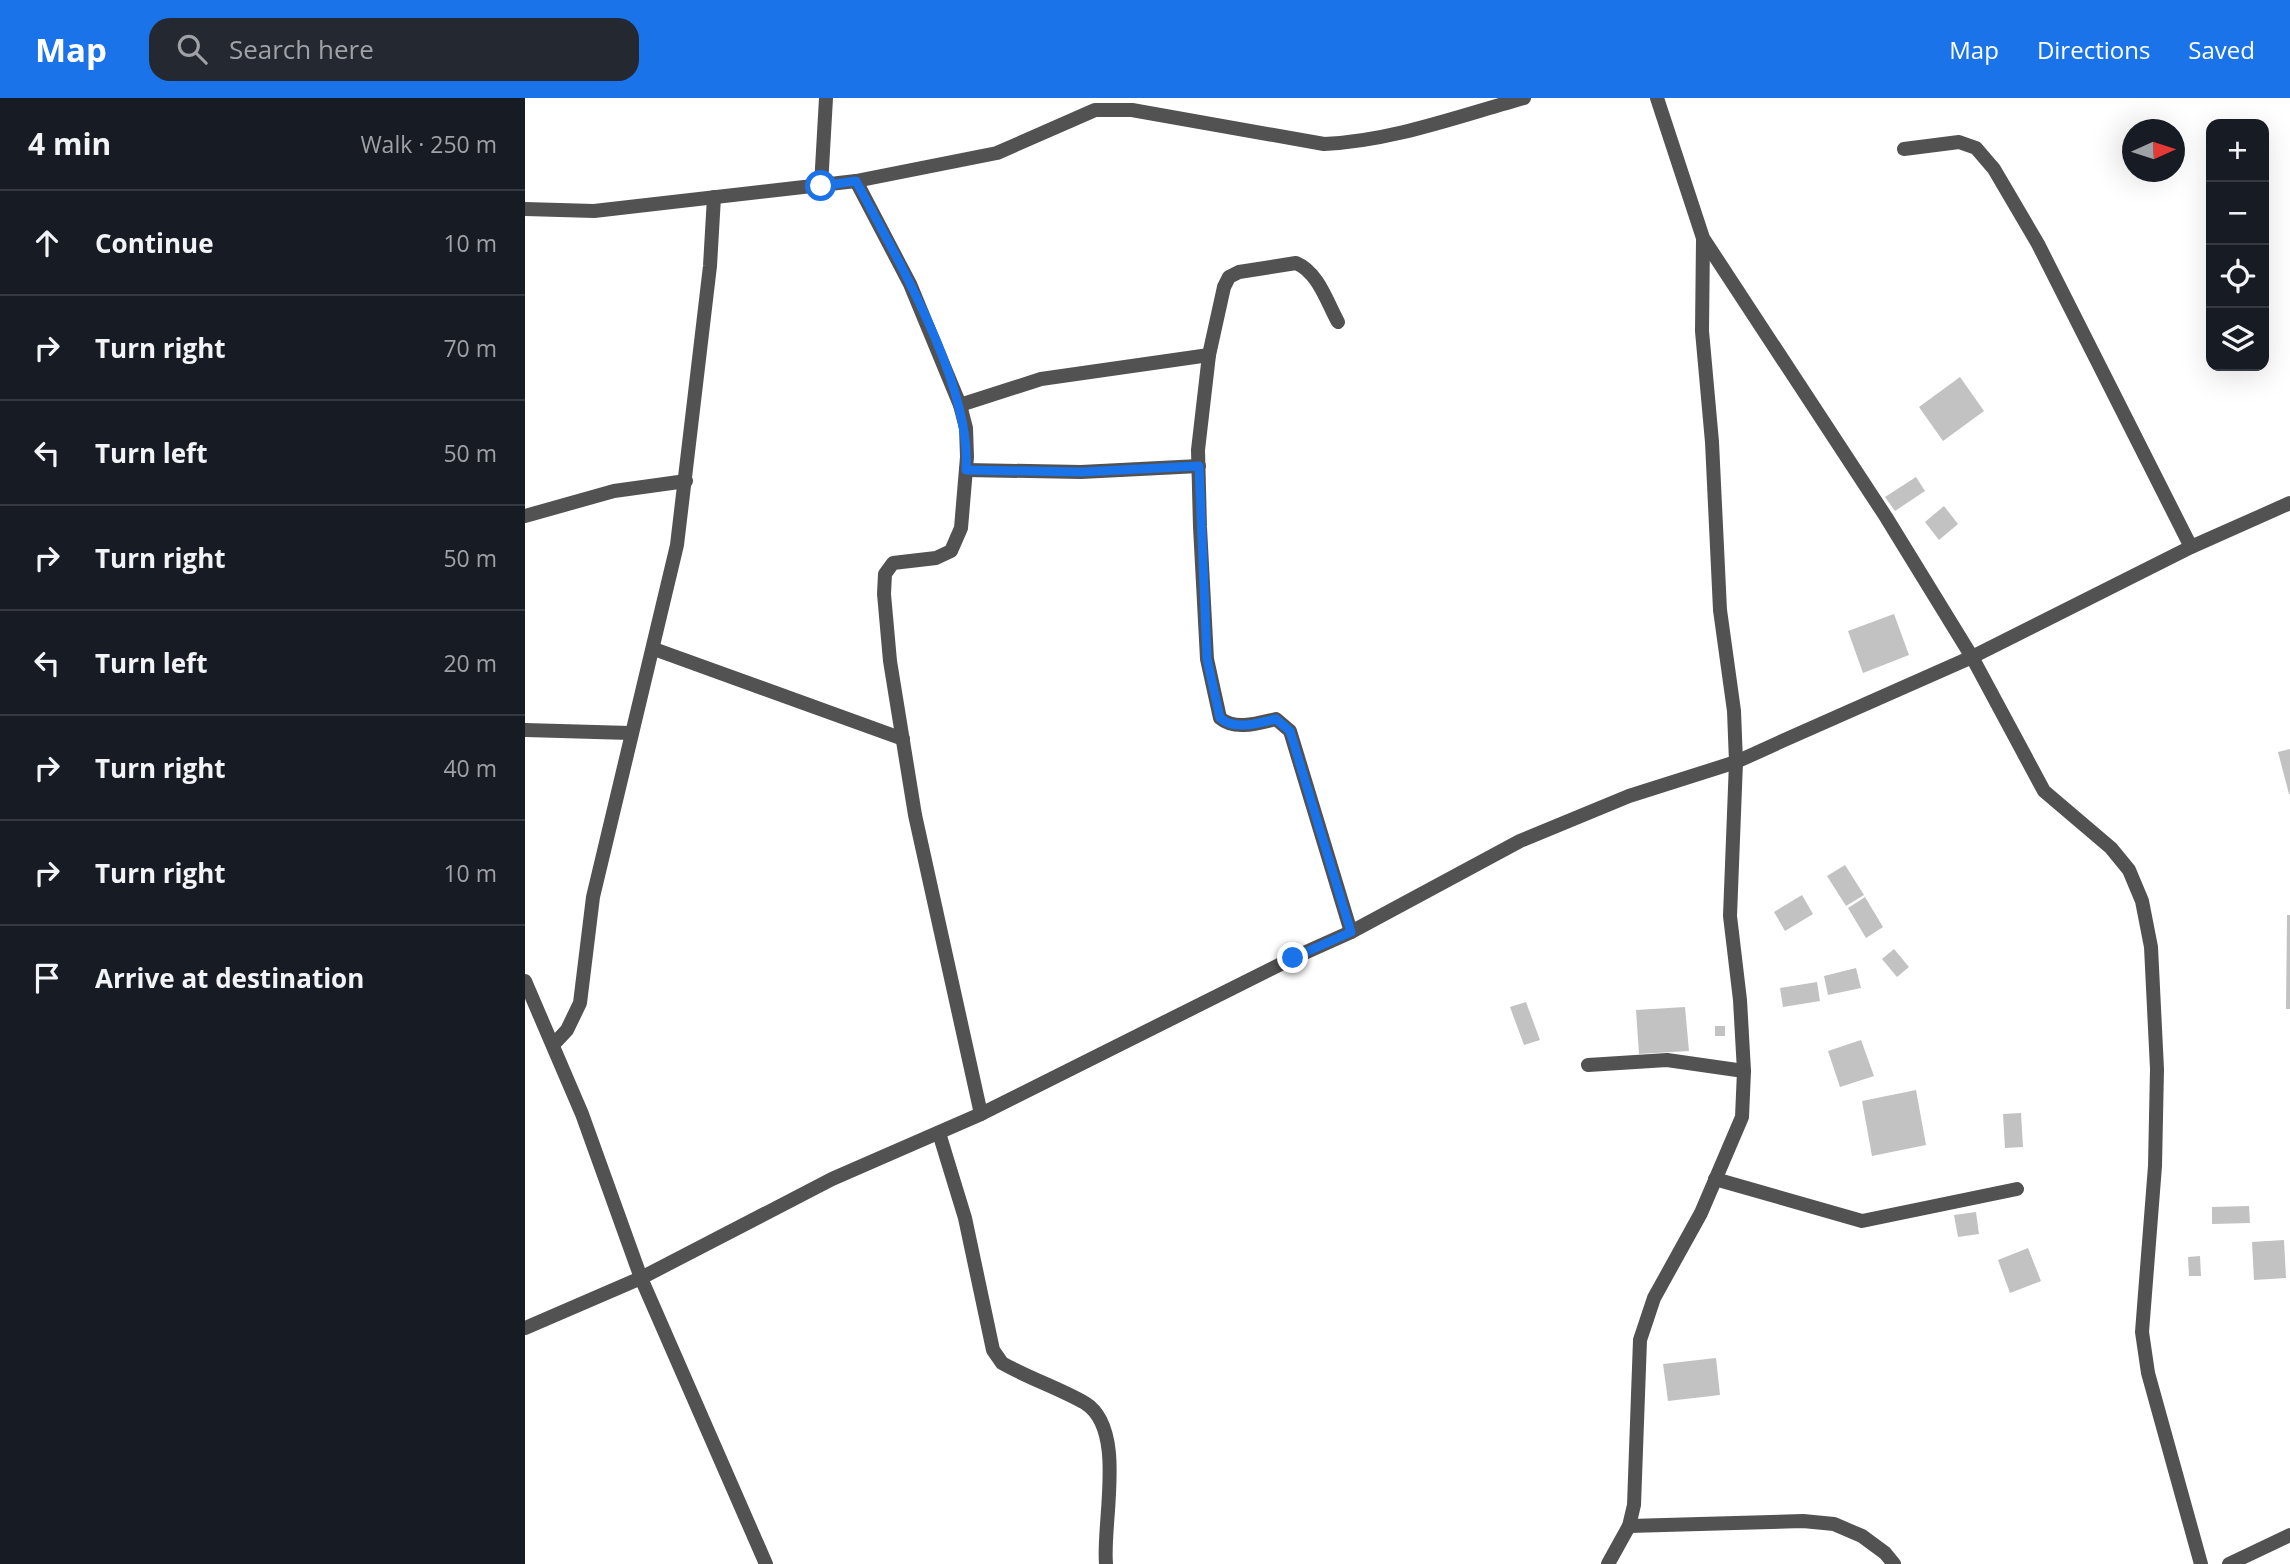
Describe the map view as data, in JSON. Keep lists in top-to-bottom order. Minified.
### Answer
{"north":"right","page":{"header":"Map","search":"Search here","nav":["Map","Directions","Saved"],"heading":["4 min","Walk · 250 m"],"map_buttons":["+","−"],"list":[["Continue","10 m"],["Turn right","70 m"],["Turn left","50 m"],["Turn right","50 m"],["Turn left","20 m"],["Turn right","40 m"],["Turn right","10 m"],"Arrive at destination"]}}
